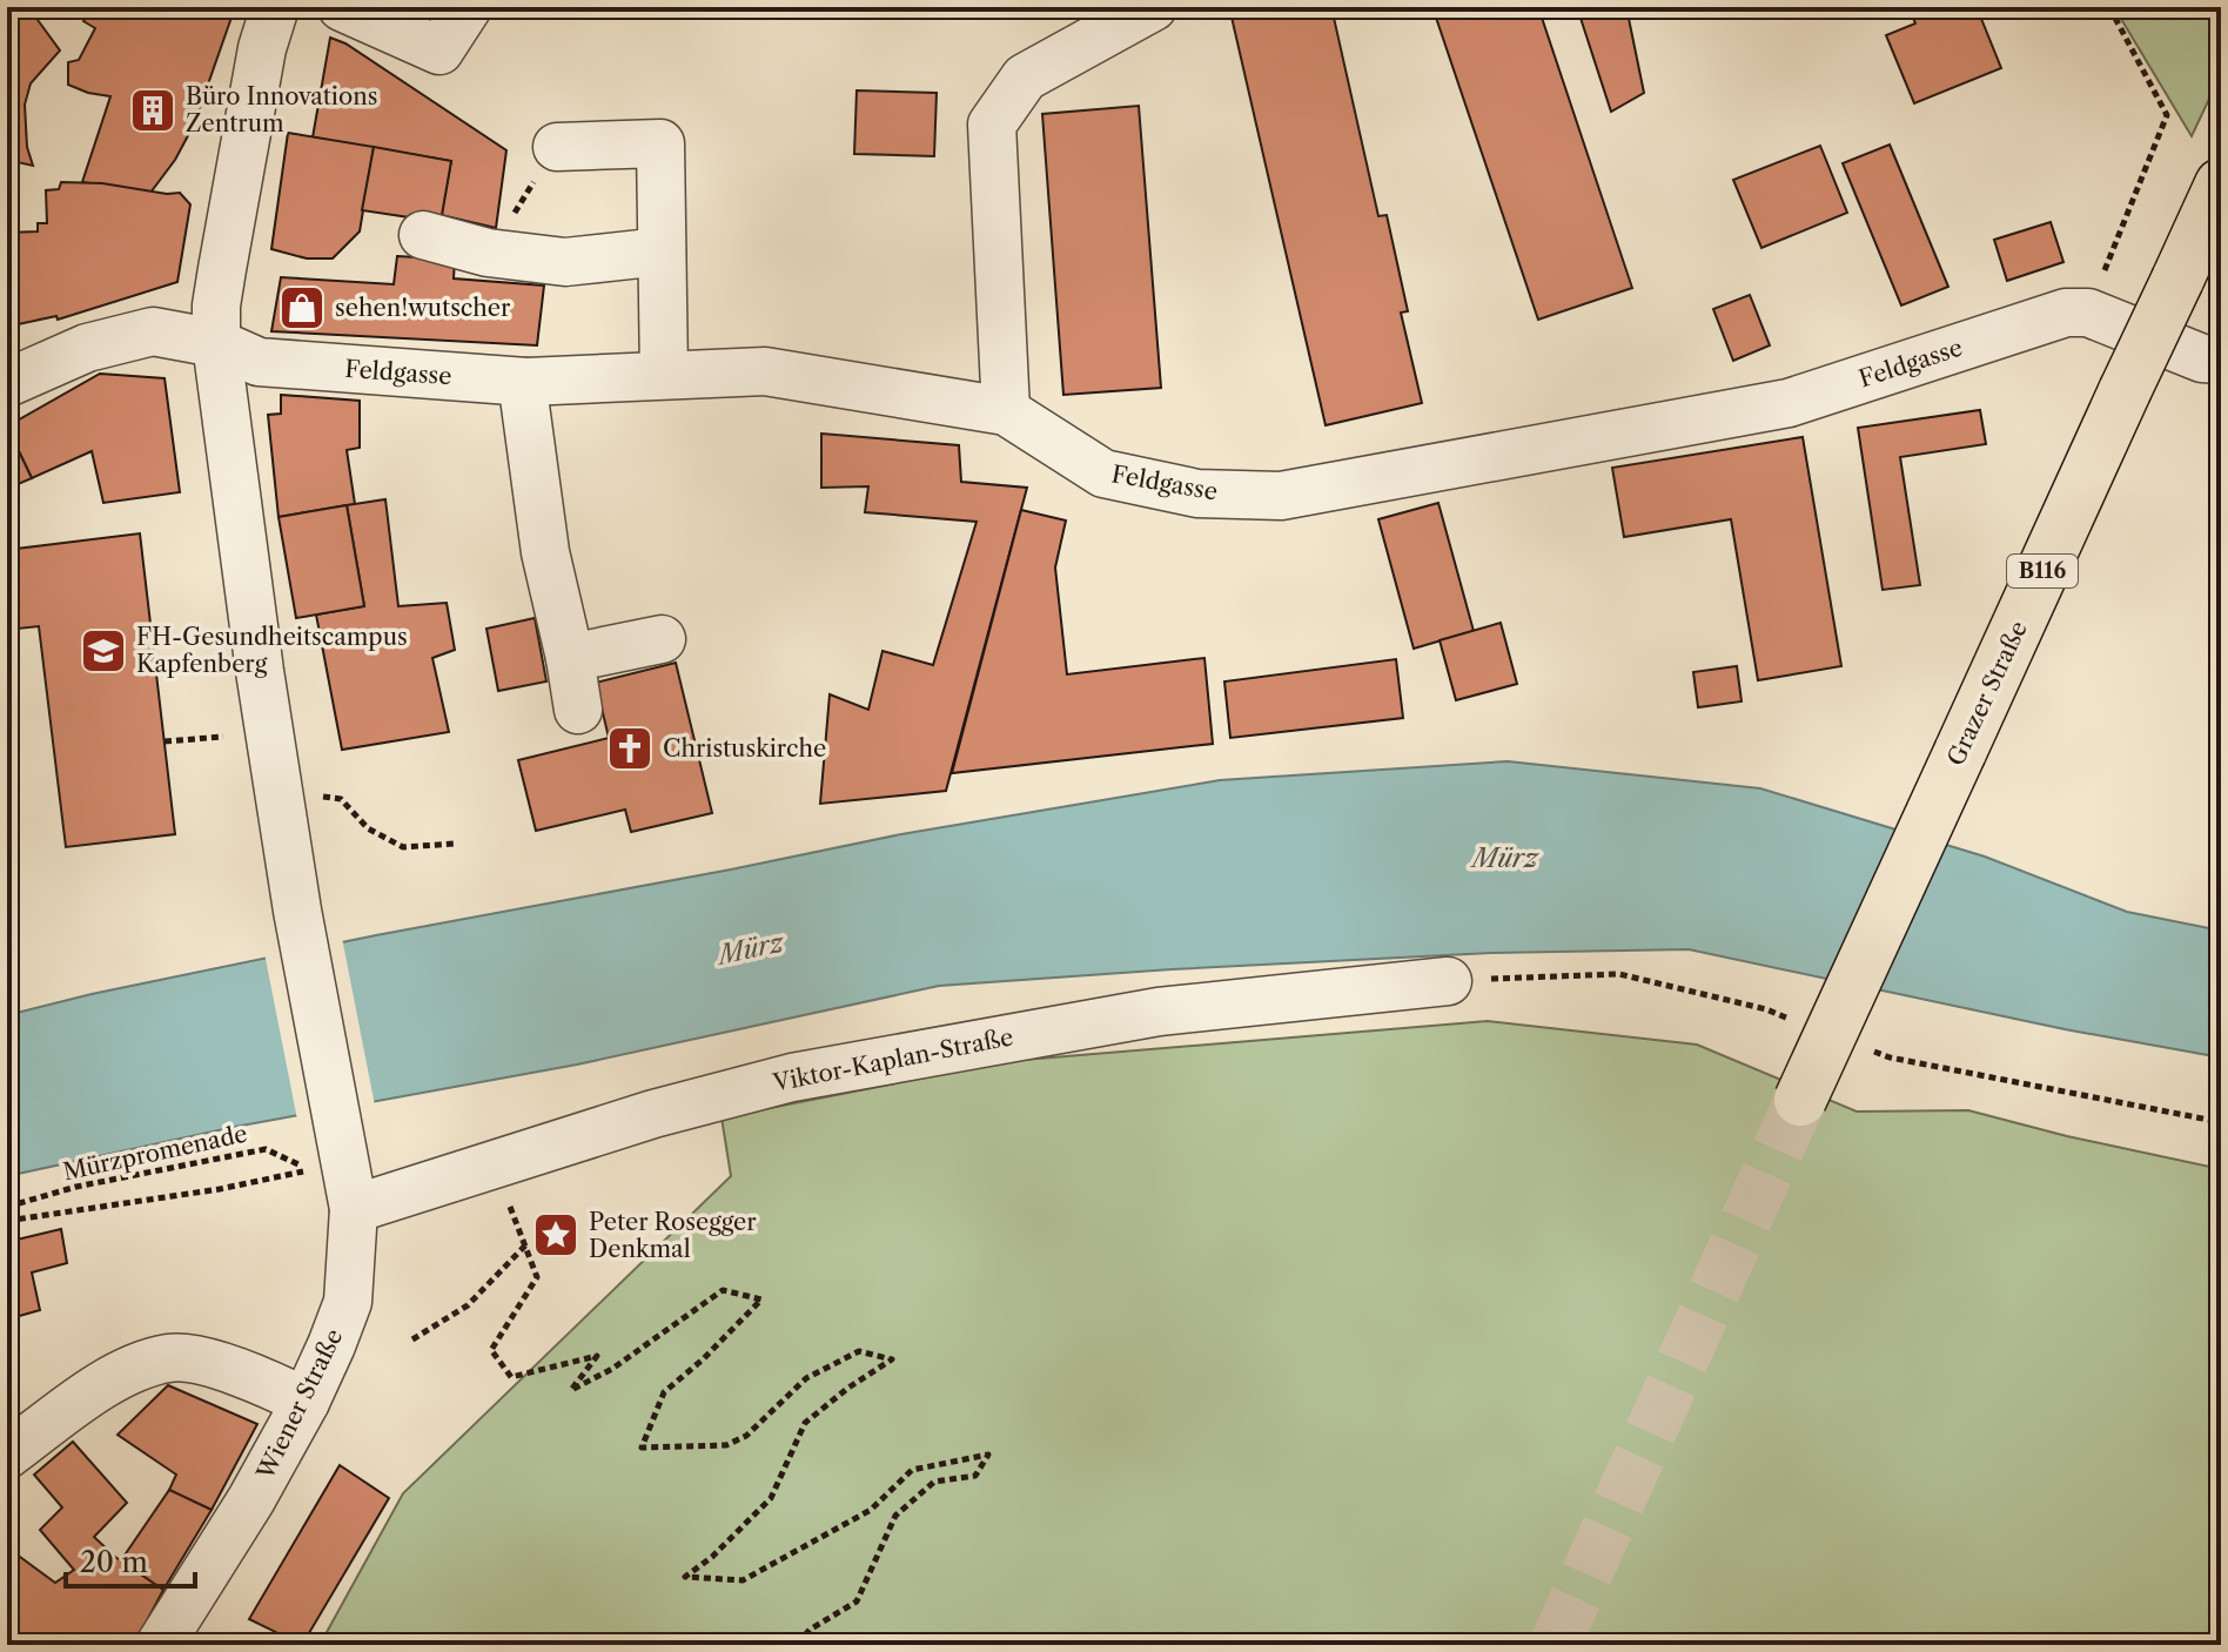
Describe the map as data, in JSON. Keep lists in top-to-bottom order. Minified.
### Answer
{"streets":{"highway":["B116","Grazer Straße"],"street":["Feldgasse","Viktor-Kaplan-Straße","Wiener Straße"],"path":["Mürzpromenade"]},"crossings":[["Feldgasse","Wiener Straße"],["Viktor-Kaplan-Straße","Wiener Straße"],["Mürzpromenade","Wiener Straße"]],"water":["Mürz"],"places":{"building":["Büro Innovations Zentrum"],"shop":["sehen!wutscher"],"school or university":["FH-Gesundheitscampus Kapfenberg"],"church":["Christuskirche"],"place":["Peter Rosegger Denkmal"]},"scale_bar":"20 m"}
